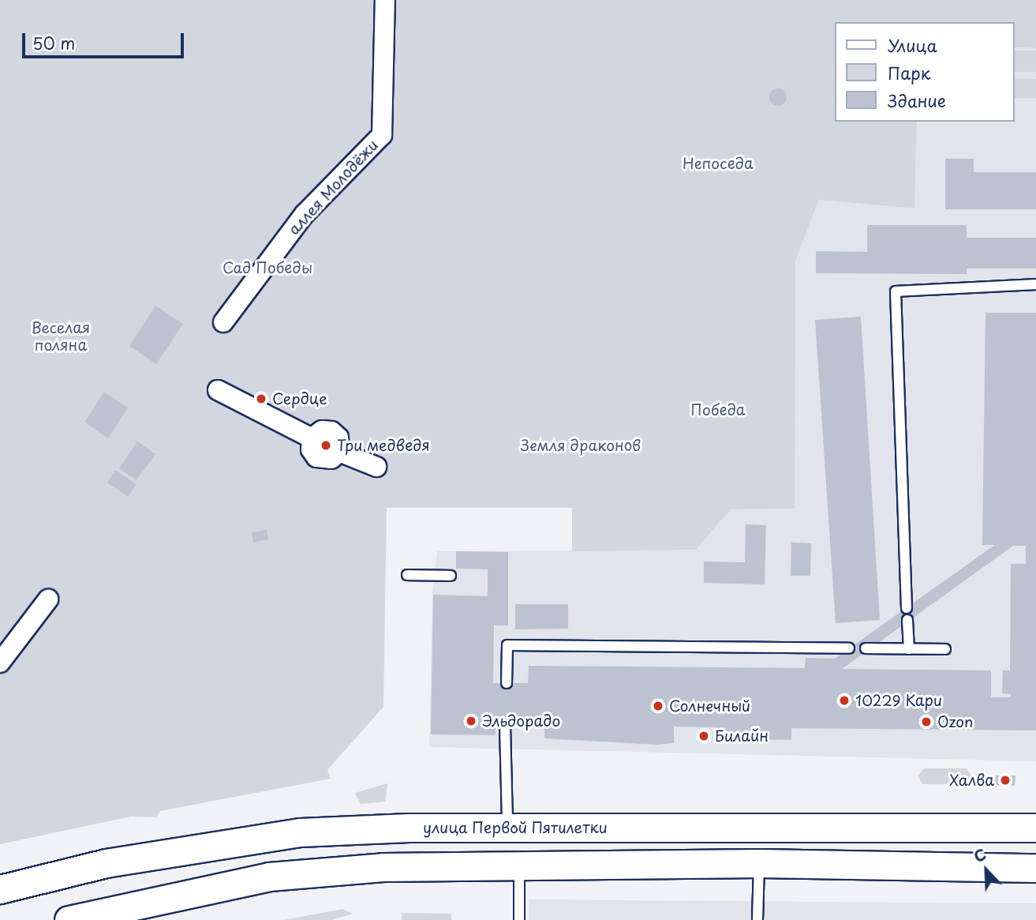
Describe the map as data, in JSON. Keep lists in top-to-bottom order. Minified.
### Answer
{"streets":{"main road":["улица Первой Пятилетки"],"street":["аллея Молодёжи"]},"parks":["Непоседа","Сад Победы","Веселая поляна","Победа","Земля драконов"],"places":["Сердце","Три медведя","10229 Кари","Солнечный","Эльдорадо","Ozon","Билайн","Халва"],"legend":["Улица","Парк","Здание"],"scale_bar":"50 m","north":"top left"}
